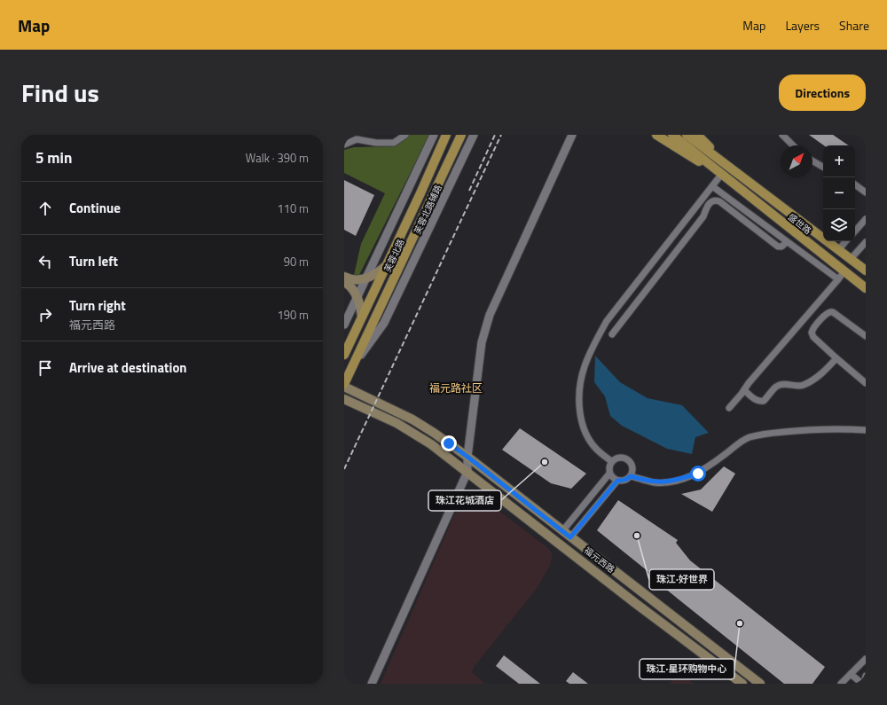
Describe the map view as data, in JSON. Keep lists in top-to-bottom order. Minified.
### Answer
{"streets":{"main road":["盛世路","芙蓉北路","福元西路"],"street":["芙蓉北路辅路"]},"crossings":[["芙蓉北路辅路","芙蓉北路"]],"districts":["福元路社区"],"places":["珠江花城酒店","珠江·好世界","珠江·星环购物中心"],"north":"top right","page":{"header":"Map","nav":["Map","Layers","Share"],"title":"Find us","buttons":"Directions","heading":["5 min","Walk · 390 m"],"map_buttons":["+","−"],"list":[["Continue","110 m"],["Turn left","90 m"],["Turn right","福元西路","190 m"],"Arrive at destination"]}}
